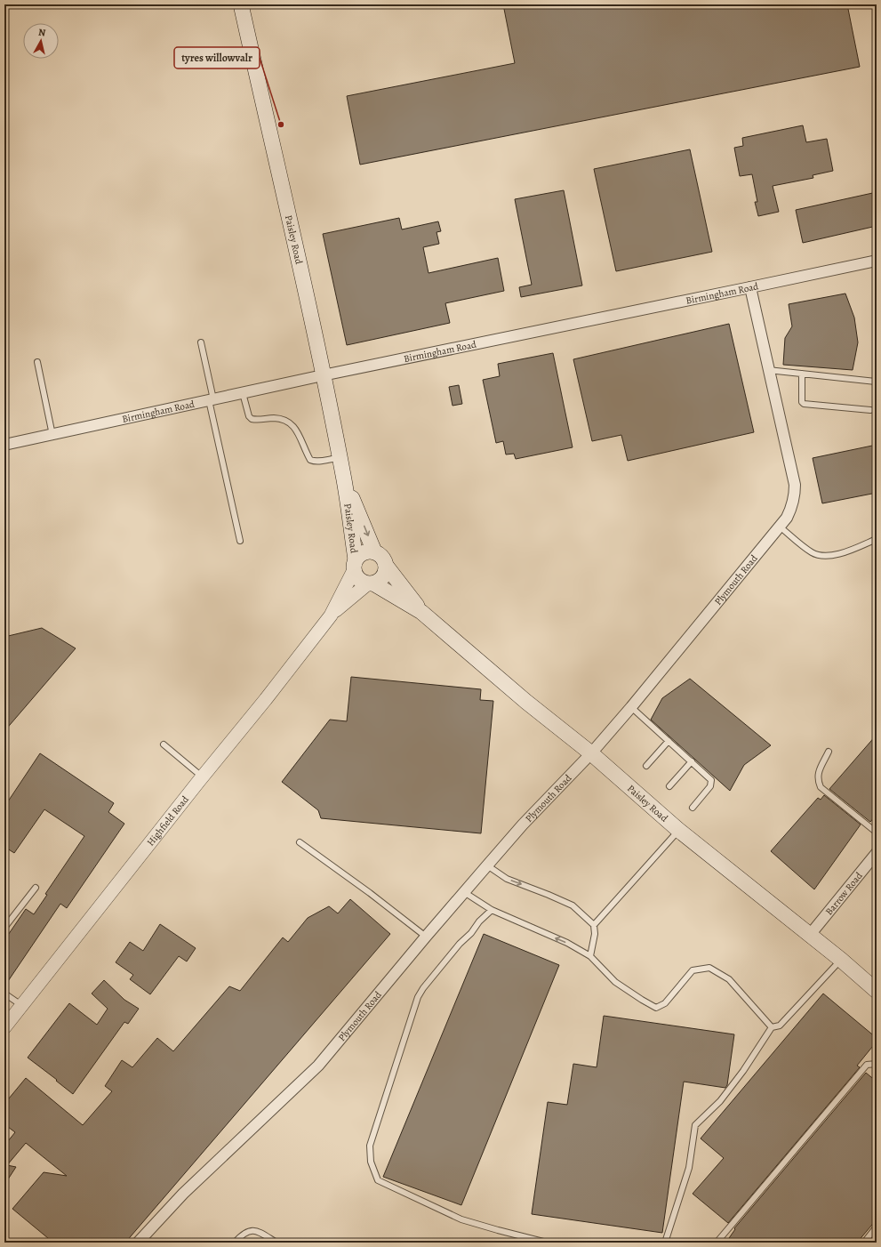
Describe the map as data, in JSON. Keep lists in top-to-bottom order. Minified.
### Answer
{"streets":{"main road":["Paisley Road"],"street":["Birmingham Road","Plymouth Road","Highfield Road","Barrow Road"]},"crossings":[["Paisley Road","Birmingham Road"],["Paisley Road","Plymouth Road"],["Paisley Road","Highfield Road"],["Paisley Road","Barrow Road"],["Birmingham Road","Plymouth Road"]],"places":["tyres willowvalr"],"north":"top"}
